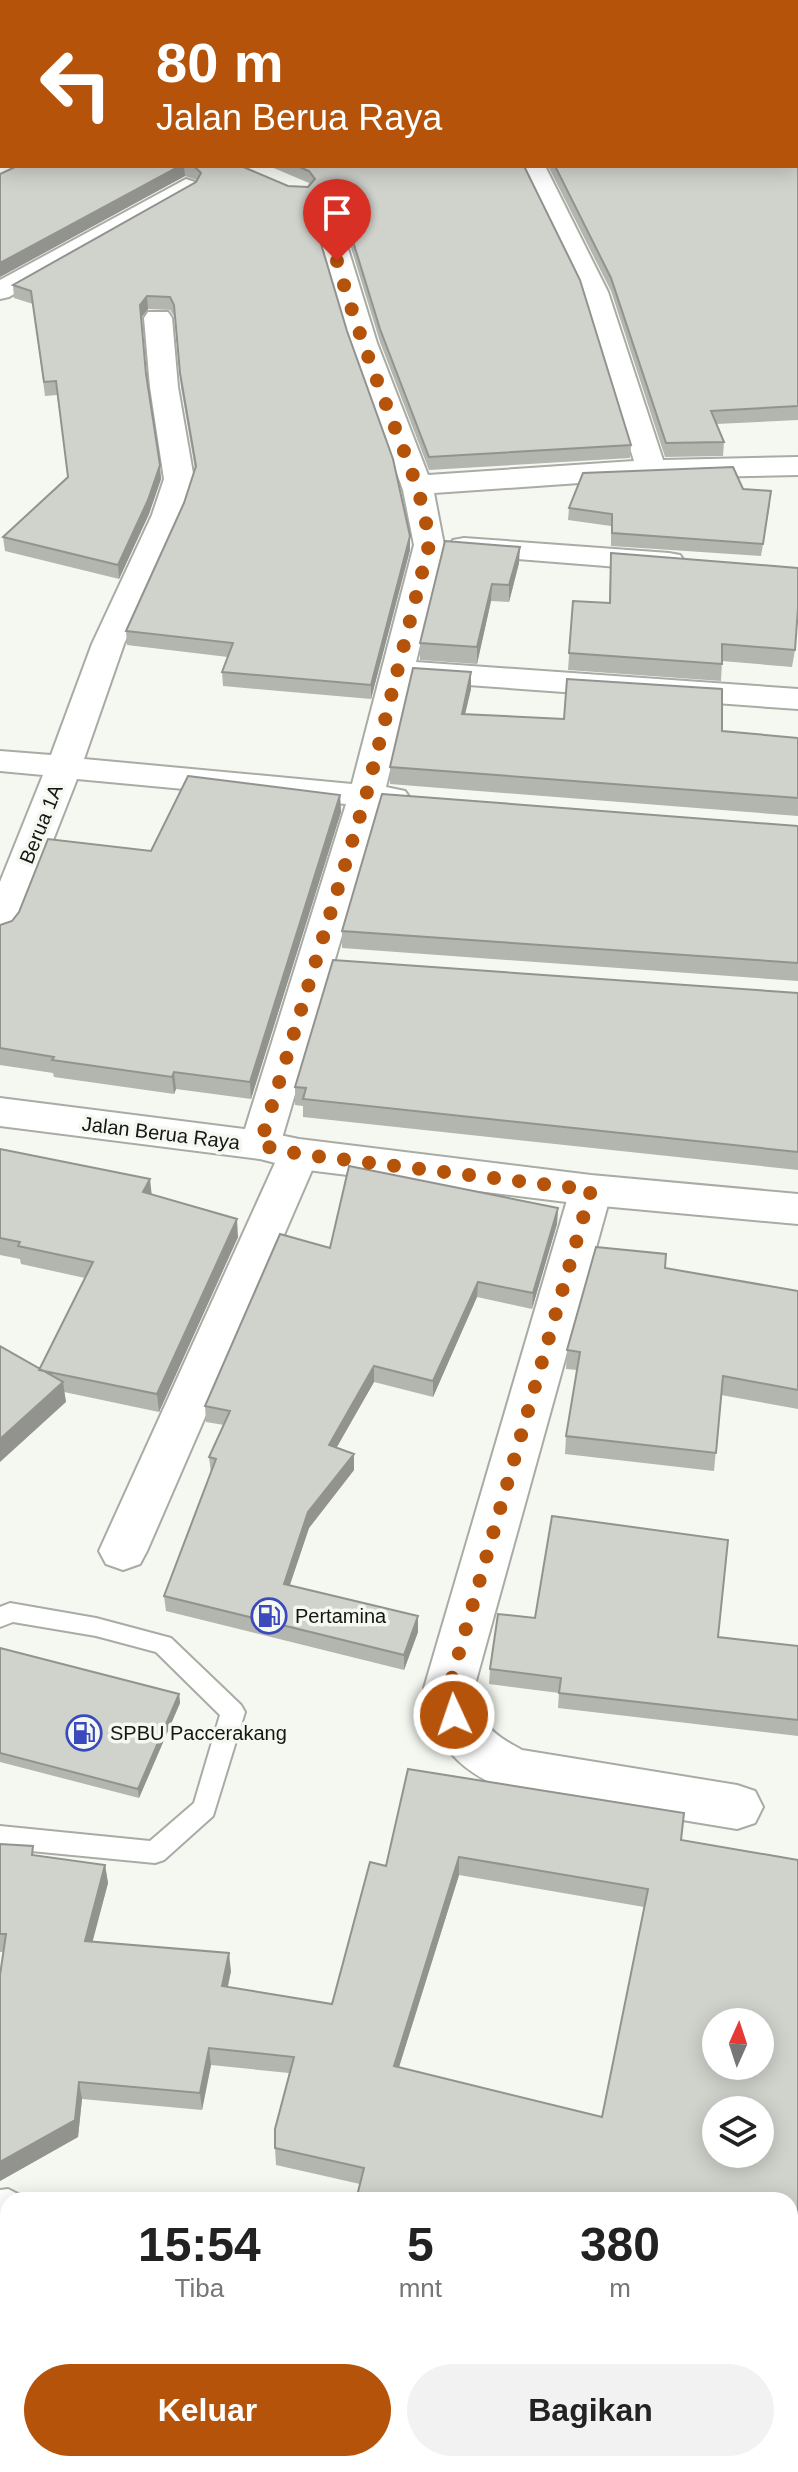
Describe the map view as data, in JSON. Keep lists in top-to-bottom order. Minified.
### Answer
{"streets":{"street":["Berua 1A","Jalan Berua Raya"]},"places":{"fuel station":["Pertamina","SPBU Paccerakang"]},"north":"top","page":{"turn":["80 m","Jalan Berua Raya"],"eta":["15:54","Tiba","5","mnt","380","m"],"buttons":["Keluar","Bagikan"]}}
